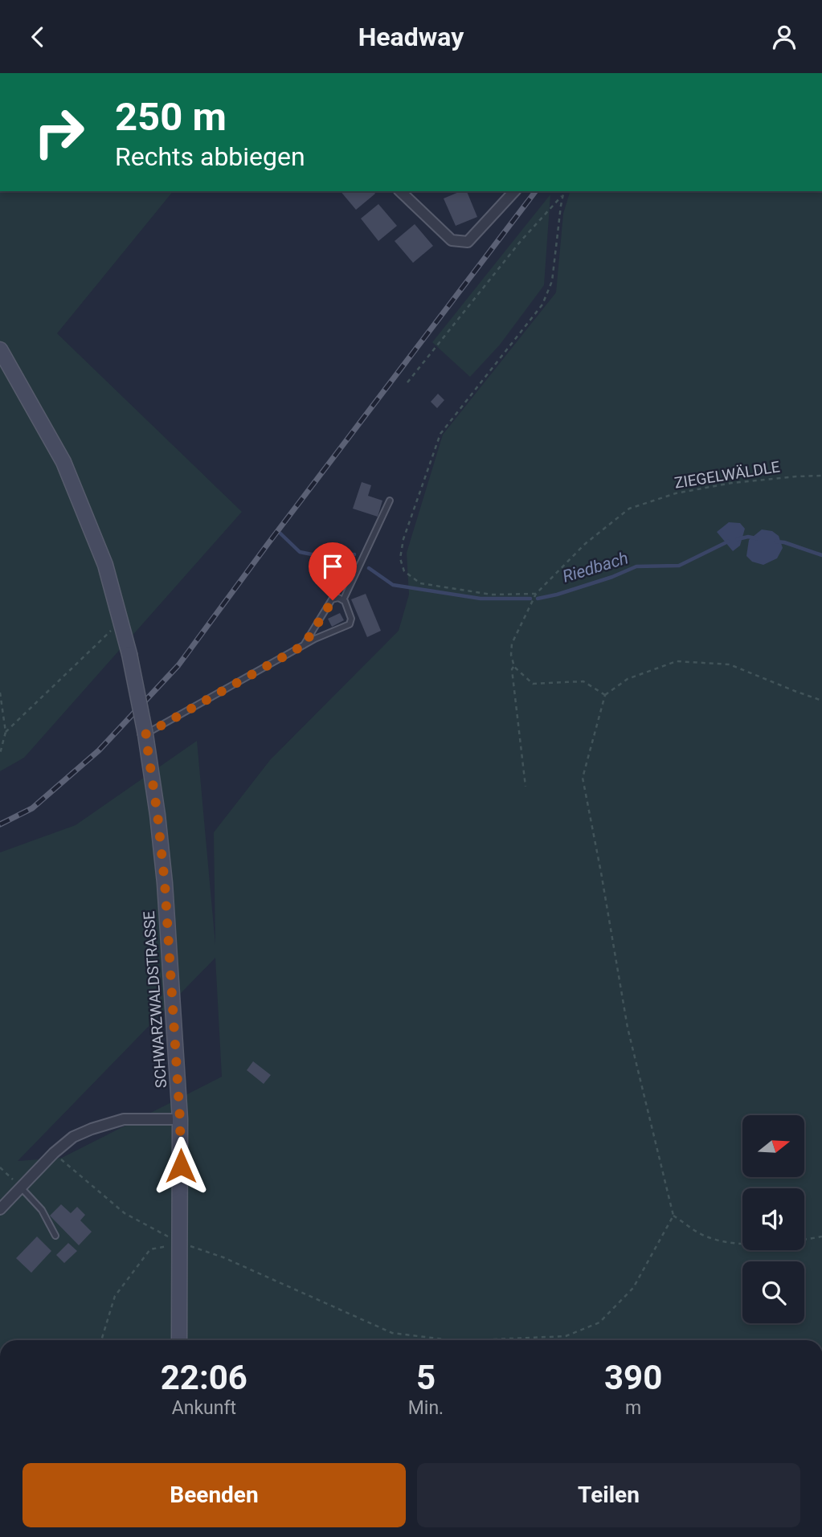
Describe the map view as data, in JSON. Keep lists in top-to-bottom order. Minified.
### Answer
{"streets":{"main road":["SCHWARZWALDSTRASSE"],"path":["ZIEGELWÄLDLE"]},"water":["Riedbach"],"north":"right","page":{"header":"Headway","turn":["250 m","Rechts abbiegen"],"eta":["22:06","Ankunft","5","Min.","390","m"],"buttons":["Beenden","Teilen"]}}
